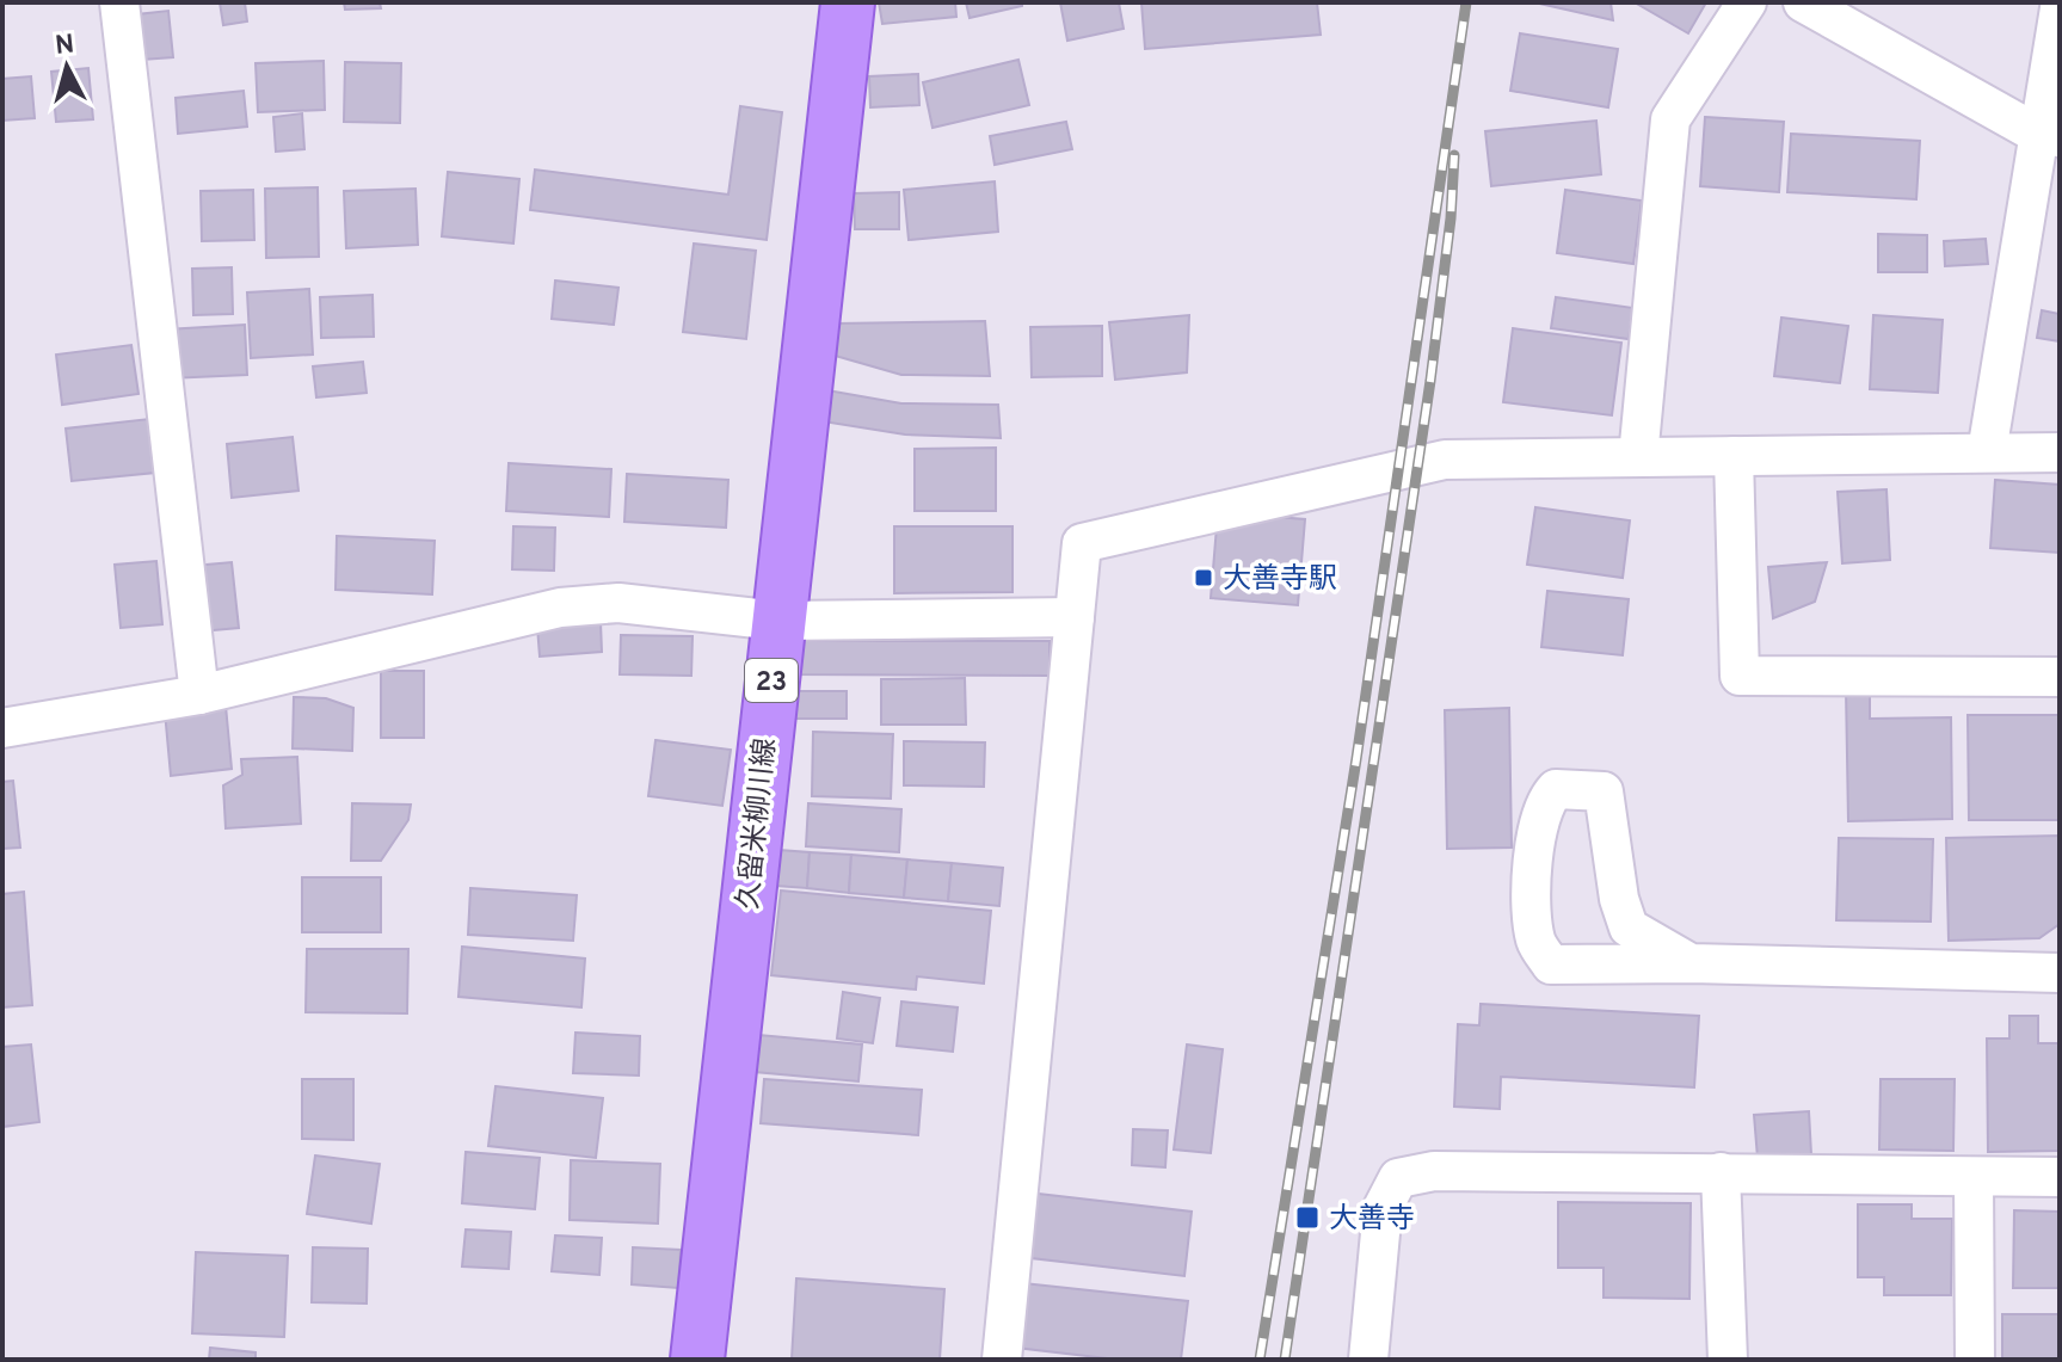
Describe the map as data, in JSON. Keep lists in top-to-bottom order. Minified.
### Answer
{"streets":{"main road":["23","久留米柳川線"]},"places":{"transit":["大善寺駅","大善寺"]},"north":"top"}
